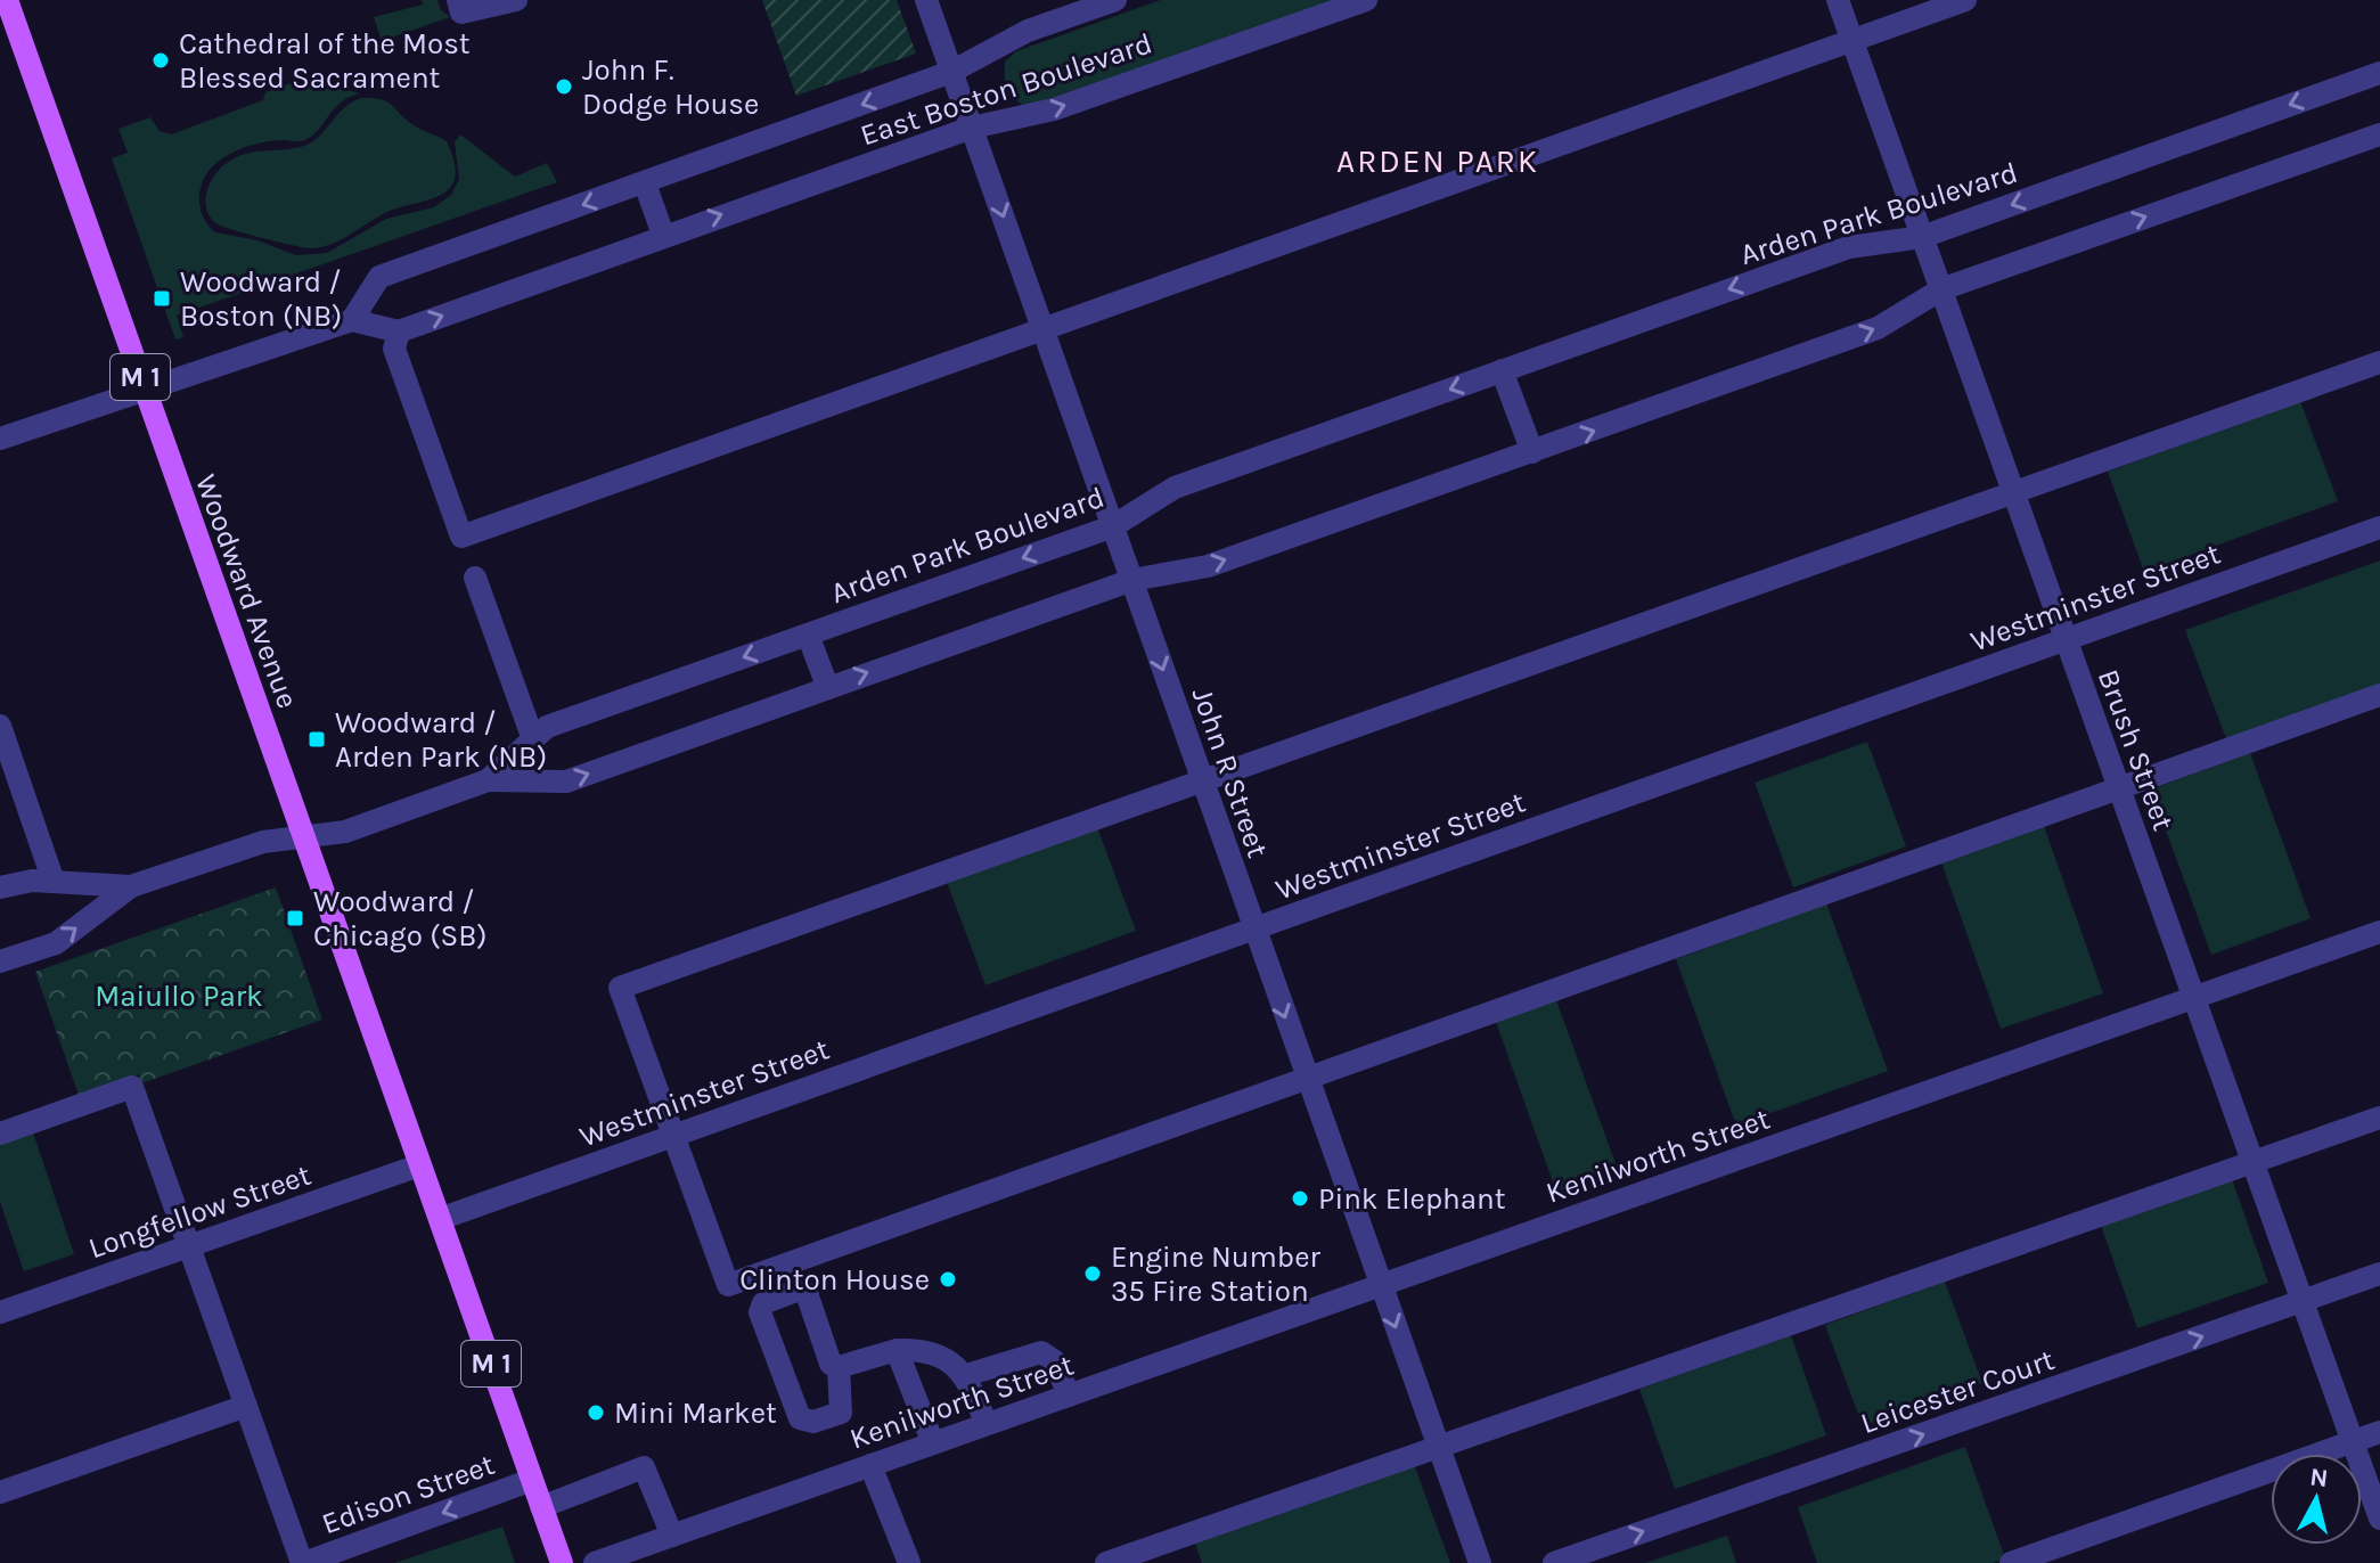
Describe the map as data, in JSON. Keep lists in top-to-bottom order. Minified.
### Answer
{"streets":{"main road":["M 1","Woodward Avenue"],"street":["East Boston Boulevard","Arden Park Boulevard","Westminster Street","Brush Street","John R Street","Kenilworth Street","Longfellow Street","Leicester Court","Edison Street"]},"crossings":[["East Boston Boulevard","John R Street"],["Arden Park Boulevard","Woodward Avenue"],["Arden Park Boulevard","Brush Street"],["Arden Park Boulevard","John R Street"],["Woodward Avenue","Westminster Street"],["Woodward Avenue","Longfellow Street"],["Woodward Avenue","Edison Street"],["Westminster Street","Brush Street"],["Westminster Street","John R Street"],["Brush Street","Kenilworth Street"],["Brush Street","Leicester Court"],["John R Street","Kenilworth Street"]],"one_way":["John R Street","Edison Street"],"districts":["ARDEN PARK"],"parks":["Maiullo Park"],"places":{"other":["Cathedral of the Most Blessed Sacrament","John F. Dodge House","Pink Elephant","Engine Number 35 Fire Station","Clinton House","Mini Market"],"transit":["Woodward / Boston (NB)","Woodward / Arden Park (NB)","Woodward / Chicago (SB)"]},"north":"top"}
